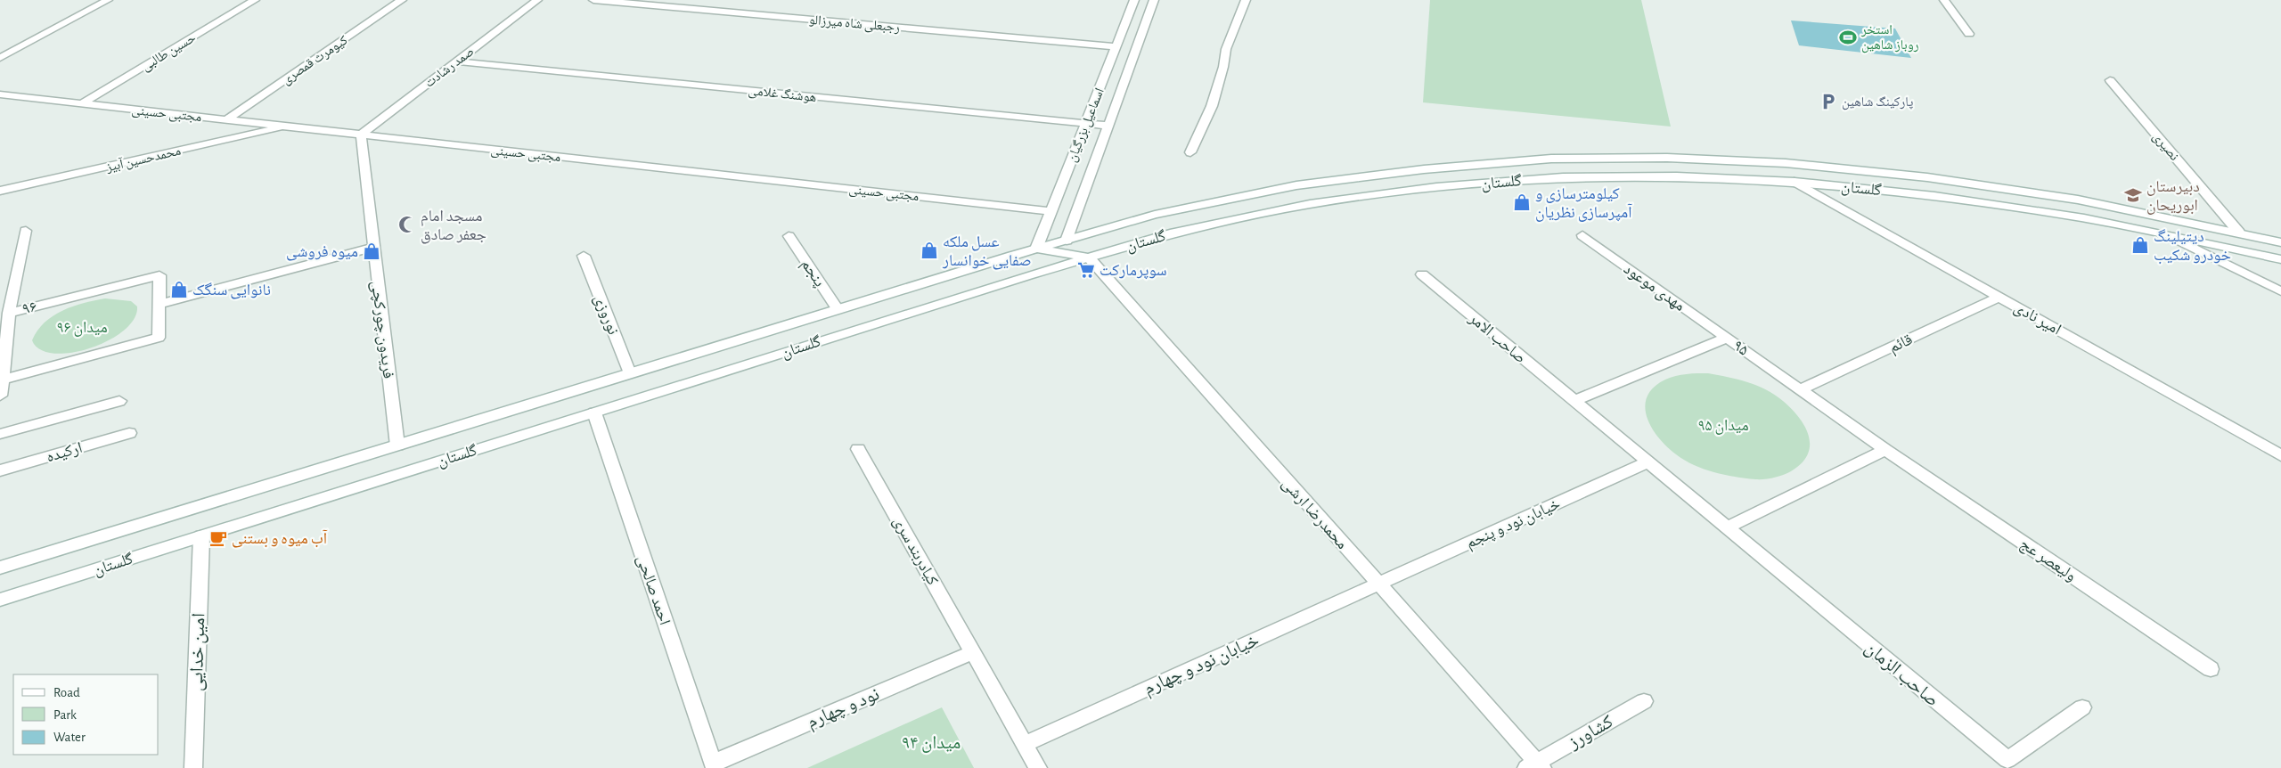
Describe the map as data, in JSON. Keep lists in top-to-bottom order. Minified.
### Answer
{"streets":{"street":["رجبعلی شاه میرزالو","حسین طالبی","کیومرث قمصری","صمد رشادت","هوشنگ غلامی","مجتبی حسینی","اسماعیل بزرگیان","نصیری","محمدحسین آبیز","گلستان","پنجم","مهدی موعود","۹۶","نوروزی","امیر نادی","فریدون چورکچی","صاحب الامر","قائم","۹۵","ارکیده","محمدرضا ارشی","خیابان نود و پنجم","کیادربند سری","ولیعصر عج","احمد صالحی","امین خدایی","خیابان نود و چهارم","صاحب الزمان","نود و چهارم","کشاورز"]},"crossings":[["رجبعلی شاه میرزالو","اسماعیل بزرگیان"],["حسین طالبی","مجتبی حسینی"],["کیومرث قمصری","مجتبی حسینی"],["صمد رشادت","هوشنگ غلامی"],["صمد رشادت","مجتبی حسینی"],["صمد رشادت","فریدون چورکچی"],["هوشنگ غلامی","اسماعیل بزرگیان"],["مجتبی حسینی","اسماعیل بزرگیان"],["مجتبی حسینی","محمدحسین آبیز"],["مجتبی حسینی","فریدون چورکچی"],["اسماعیل بزرگیان","گلستان"],["اسماعیل بزرگیان","محمدرضا ارشی"],["نصیری","گلستان"],["گلستان","پنجم"],["گلستان","نوروزی"],["گلستان","امیر نادی"],["گلستان","فریدون چورکچی"],["گلستان","محمدرضا ارشی"],["گلستان","احمد صالحی"],["گلستان","امین خدایی"],["مهدی موعود","۹۵"],["امیر نادی","قائم"],["صاحب الامر","۹۵"],["قائم","۹۵"],["۹۵","ولیعصر عج"],["محمدرضا ارشی","خیابان نود و پنجم"],["محمدرضا ارشی","خیابان نود و چهارم"],["محمدرضا ارشی","کشاورز"],["خیابان نود و پنجم","خیابان نود و چهارم"],["کیادربند سری","خیابان نود و چهارم"],["کیادربند سری","نود و چهارم"],["احمد صالحی","نود و چهارم"]],"parks":["میدان ۹۶","میدان ۹۵","میدان ۹۴"],"places":{"sports":["استخر روباز شاهین"],"parking":["پارکینگ شاهین"],"school or university":["دبیرستان ابوریحان"],"shop":["کیلومترسازی و آمپرسازی نظریان","دیتیلینگ خودرو شکیب","عسل ملکه صفایی خوانسار","میوه فروشی","نانوایی سنگک"],"mosque":["مسجد امام جعفر صادق"],"supermarket":["سوپرمارکت"],"cafe":["آب میوه و بستنی"]},"legend":["Road","Park","Water"]}
